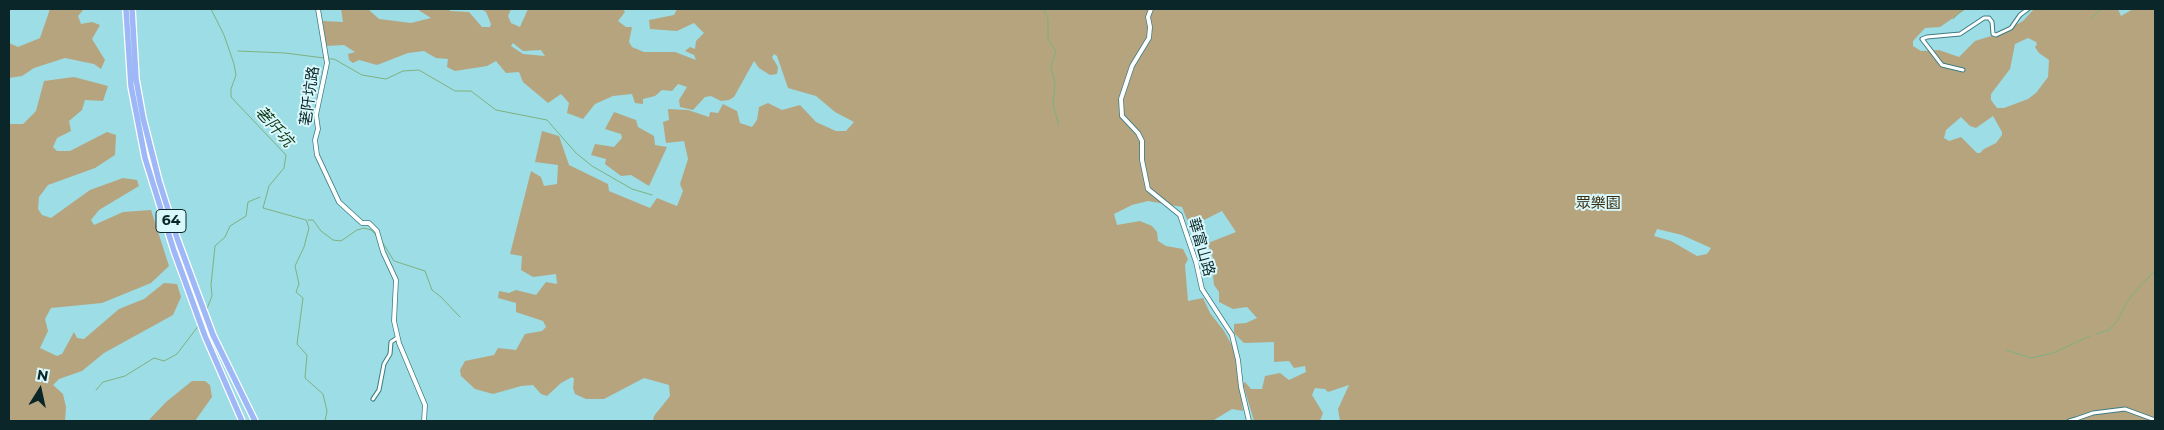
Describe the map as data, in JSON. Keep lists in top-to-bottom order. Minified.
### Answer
{"streets":{"highway":["64"],"street":["荖阡坑路","華富山路"]},"water":["荖阡坑"],"parks":["眾樂園"],"north":"top"}
